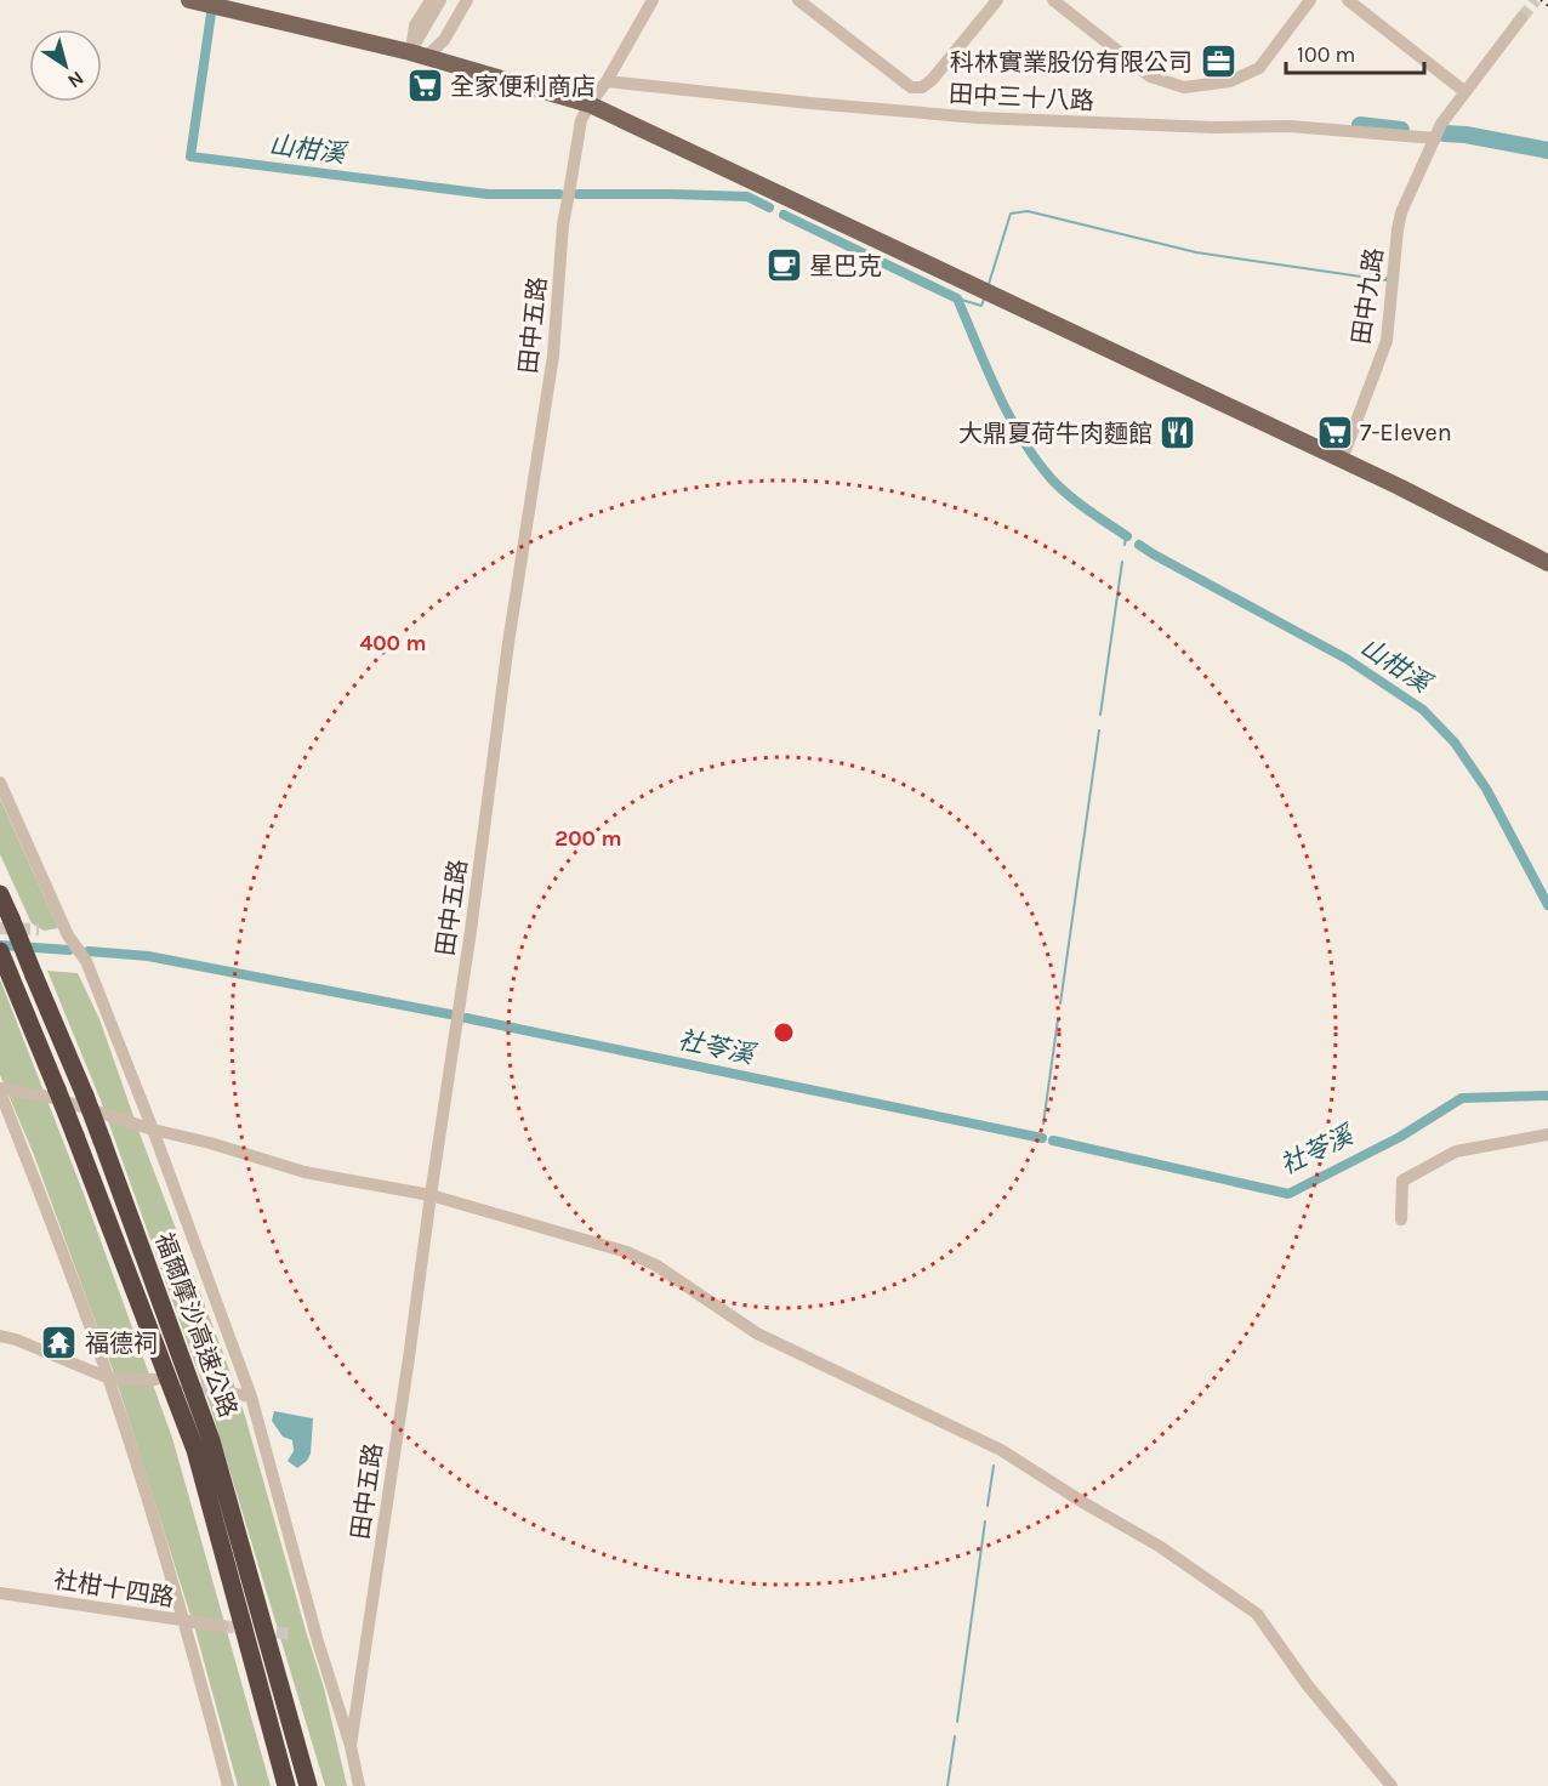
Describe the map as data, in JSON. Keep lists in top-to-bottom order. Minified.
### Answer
{"streets":{"highway":["福爾摩沙高速公路"],"street":["田中三十八路","田中九路","田中五路","社柑十四路"]},"crossings":[["田中三十八路","田中九路"],["田中三十八路","田中五路"]],"water":["山柑溪","社苓溪"],"places":{"office":["科林實業股份有限公司"],"supermarket":["全家便利商店","7-Eleven"],"cafe":["星巴克"],"restaurant":["大鼎夏荷牛肉麵館"],"temple":["福德祠"]},"scale_bar":"100 m","north":"bottom right","rings":["400 m","200 m"]}
